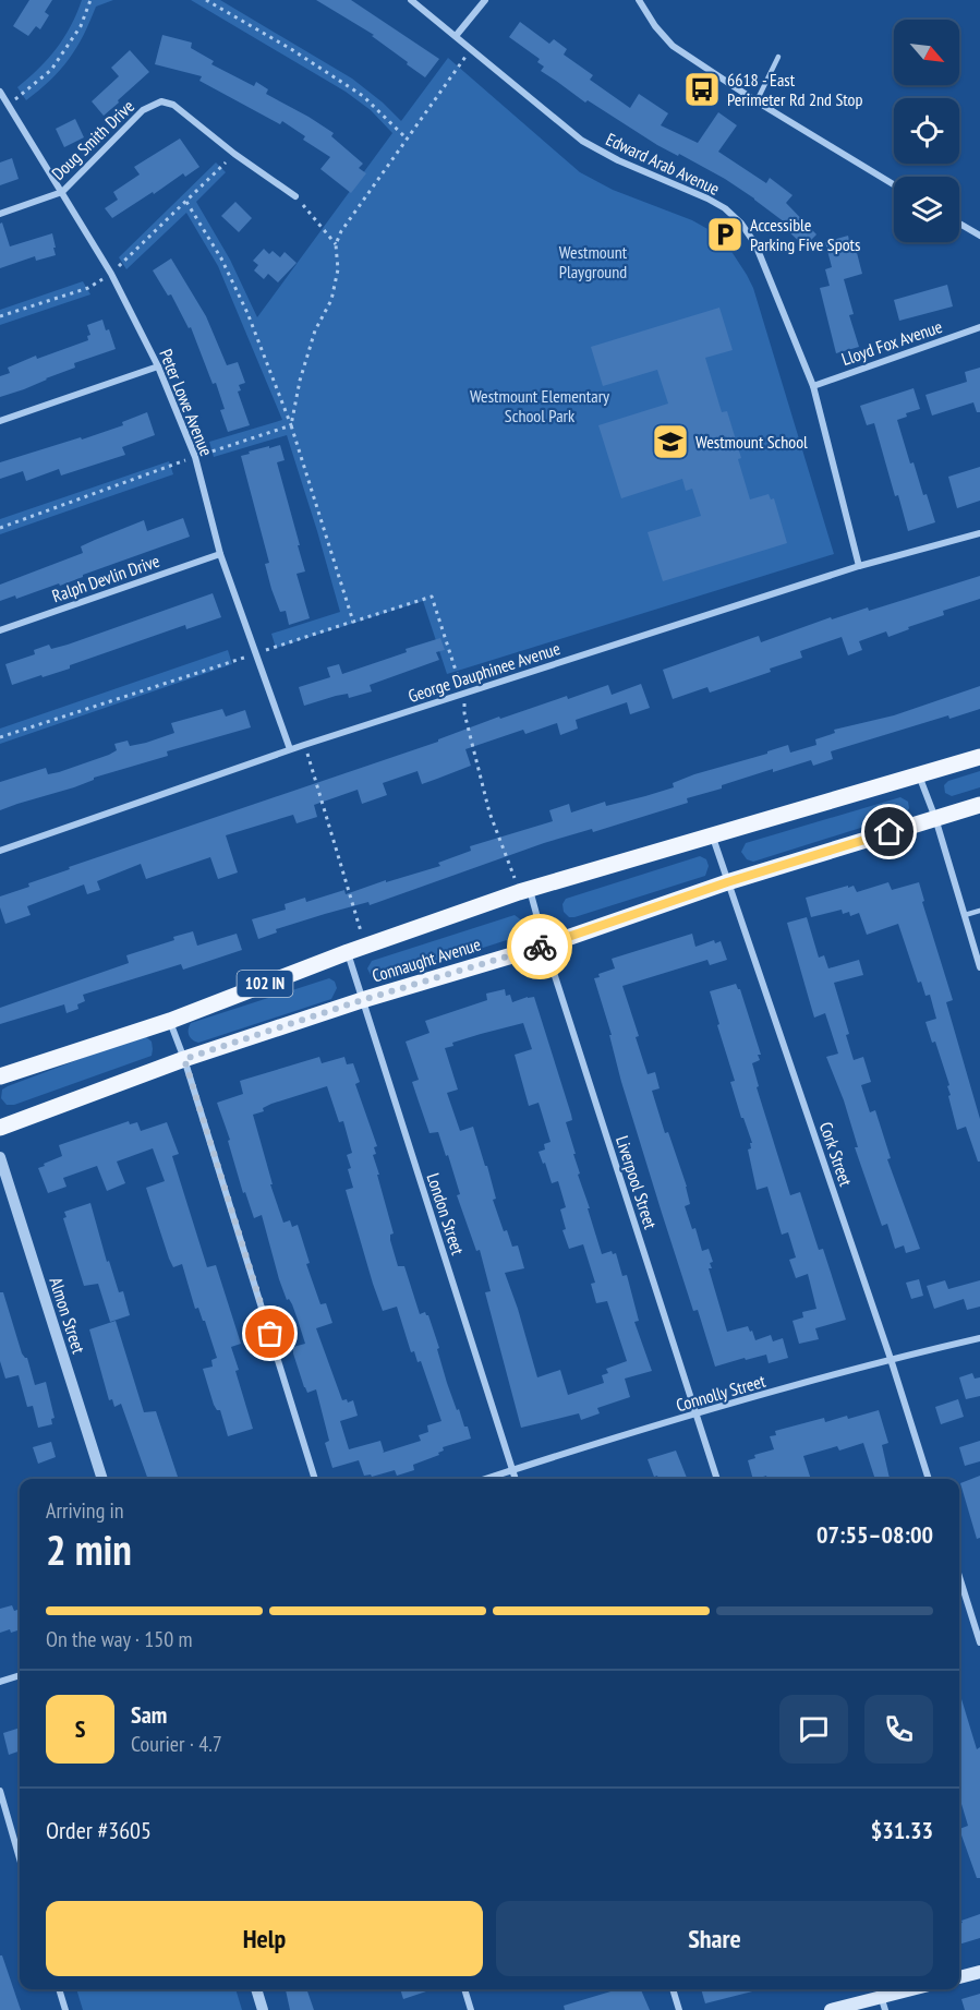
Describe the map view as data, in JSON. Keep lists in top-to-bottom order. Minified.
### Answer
{"streets":{"main road":["Connaught Avenue","102 IN"],"street":["Doug Smith Drive","Edward Arab Avenue","Lloyd Fox Avenue","Peter Lowe Avenue","Ralph Devlin Drive","George Dauphinee Avenue","Cork Street","Liverpool Street","London Street","Almon Street","Connolly Street"]},"crossings":[["Doug Smith Drive","Peter Lowe Avenue"],["Edward Arab Avenue","Lloyd Fox Avenue"],["Edward Arab Avenue","George Dauphinee Avenue"],["Peter Lowe Avenue","Ralph Devlin Drive"],["Peter Lowe Avenue","George Dauphinee Avenue"],["Connaught Avenue","Cork Street"],["Connaught Avenue","Liverpool Street"],["Connaught Avenue","London Street"],["Cork Street","Connolly Street"],["Liverpool Street","Connolly Street"],["London Street","Connolly Street"]],"parks":["Westmount Playground","Westmount Elementary School Park"],"places":{"bus stop":["6618 - East Perimeter Rd 2nd Stop"],"parking":["Accessible Parking Five Spots"],"school or university":["Westmount School"]},"north":"bottom right","page":{"heading":["2 min","Arriving in","07:55–08:00"],"panel":["Sam","Courier · 4.7","Order #3605","$31.33"],"bar":"On the way · 150 m","round":"S","buttons":["Help","Share"]}}
